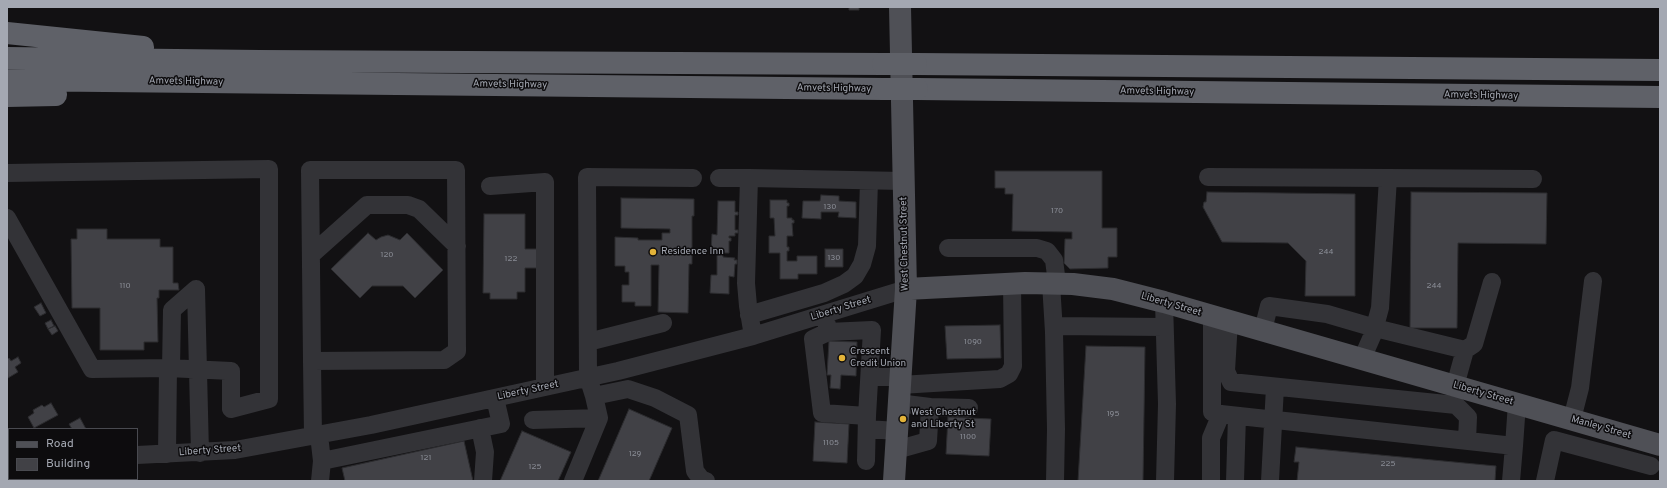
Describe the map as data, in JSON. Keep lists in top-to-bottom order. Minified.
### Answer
{"streets":{"highway":["Amvets Highway"],"main road":["West Chestnut Street","Liberty Street","Manley Street"]},"crossings":[["West Chestnut Street","Liberty Street"],["Liberty Street","Manley Street"]],"places":["Residence Inn","Crescent Credit Union","West Chestnut and Liberty St"],"house_numbers":["130","170","244","120","130","122","110","244","1090","195","1100","1105","129","121","225","125"],"legend":["Road","Building"]}
